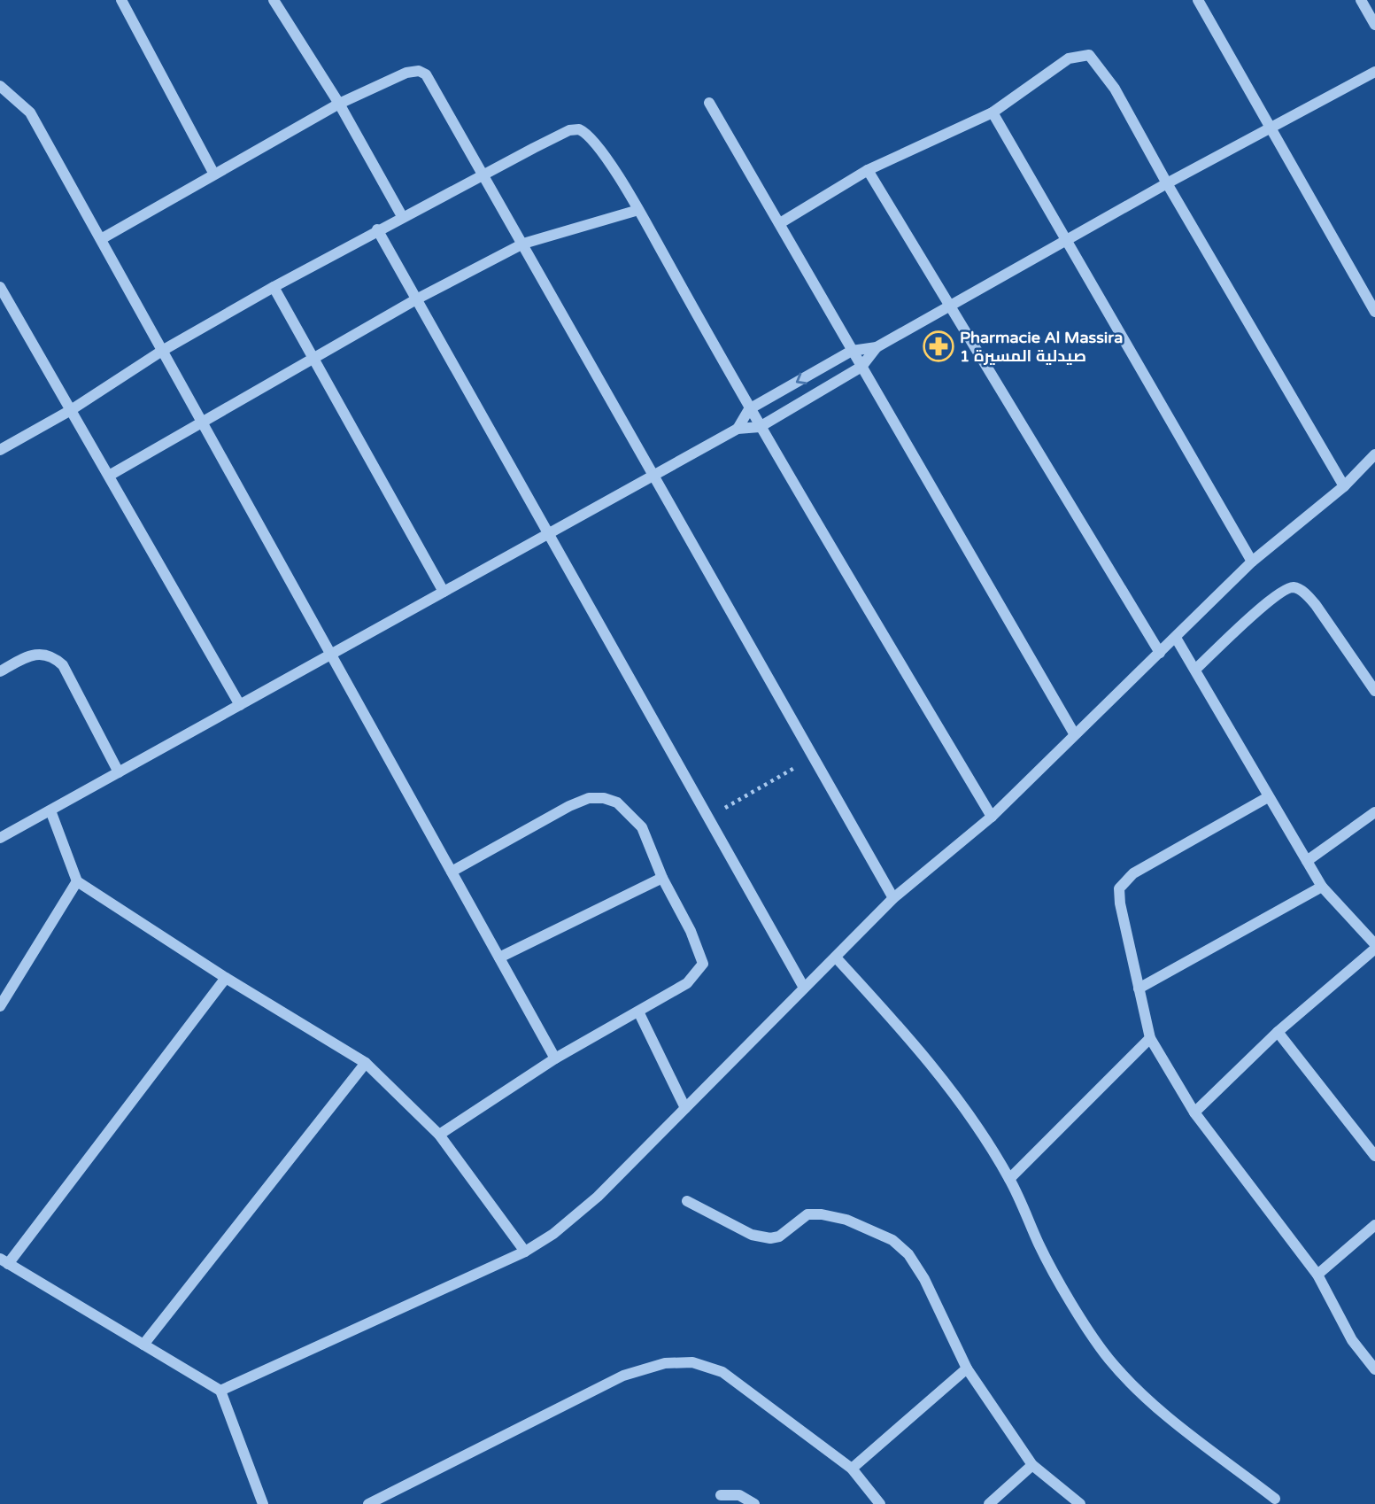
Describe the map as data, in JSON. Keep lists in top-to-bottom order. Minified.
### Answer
{"places":{"pharmacy":["Pharmacie Al Massira 1 صيدلية المسيرة"]}}
